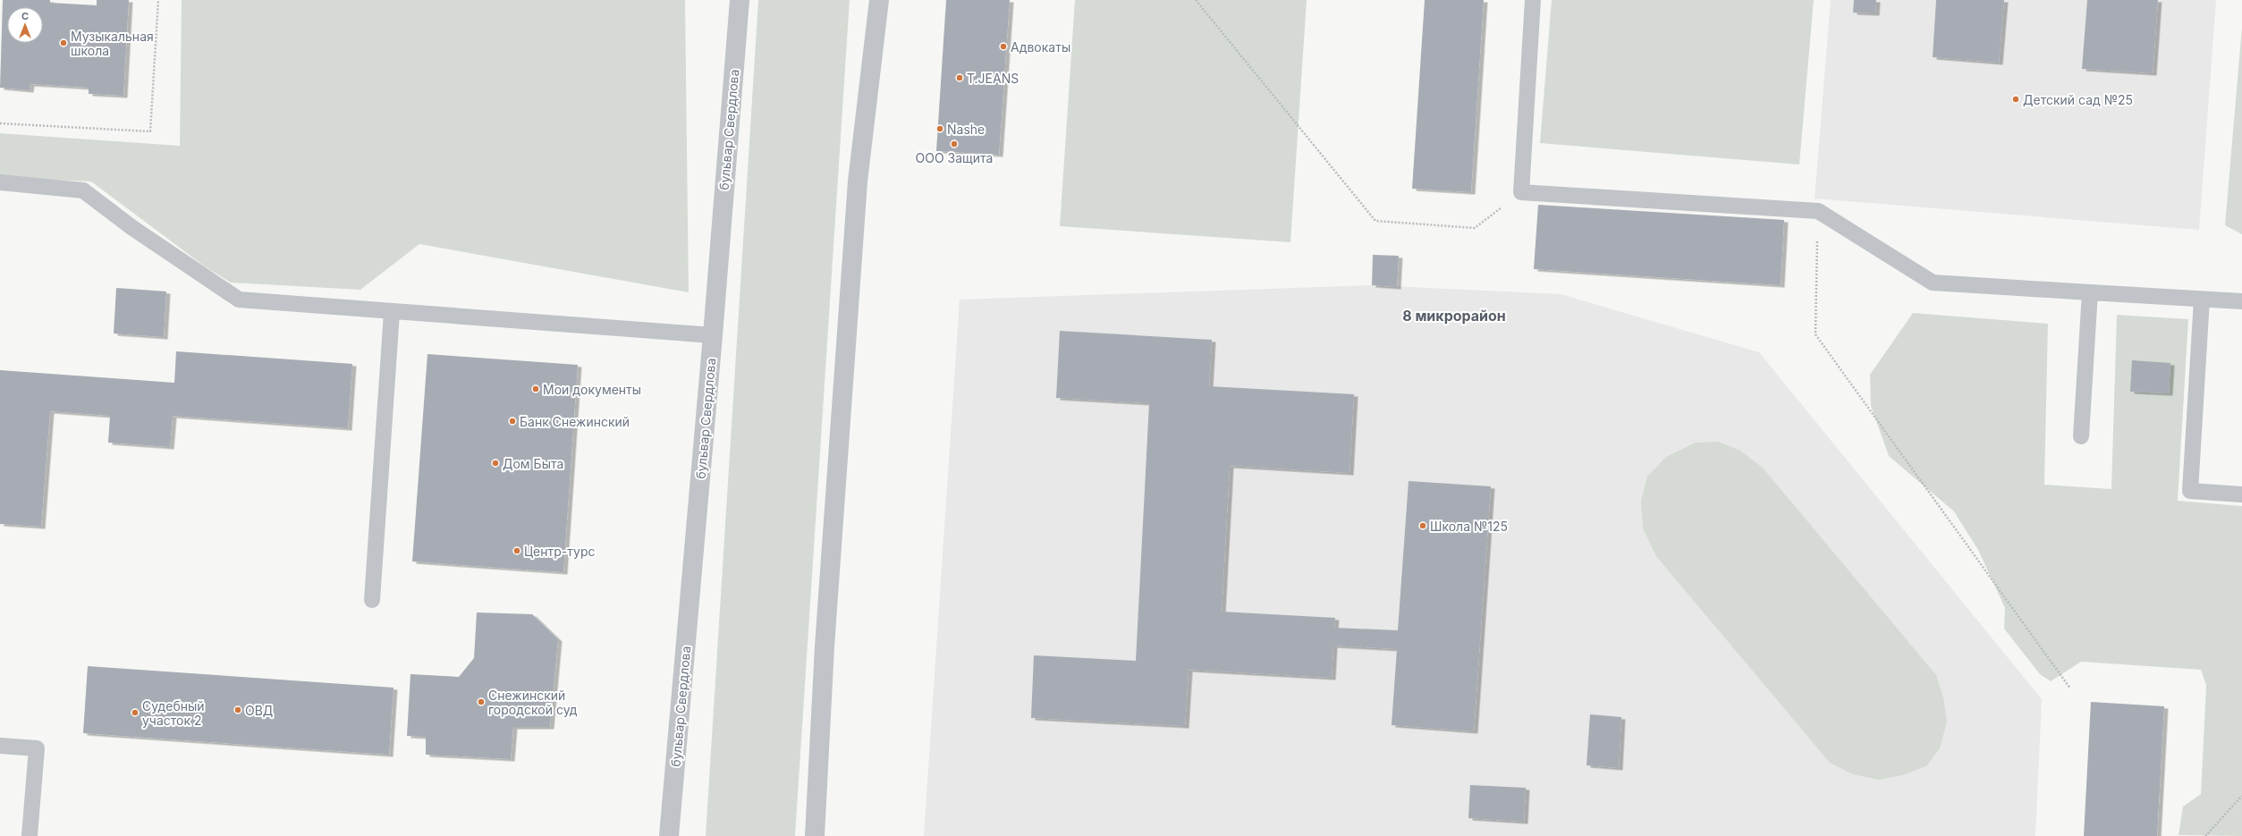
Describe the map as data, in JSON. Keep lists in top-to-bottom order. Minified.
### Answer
{"streets":{"street":["бульвар Свердлова"]},"districts":["8 микрорайон"],"places":["Музыкальная школа","Адвокаты","T.JEANS","Детский сад №25","Nashe","ООО Защита","Мои документы","Банк Снежинский","Дом Быта","Школа №125","Центр-турс","Снежинский городской суд","ОВД","Судебный участок 2"],"north":"top"}
